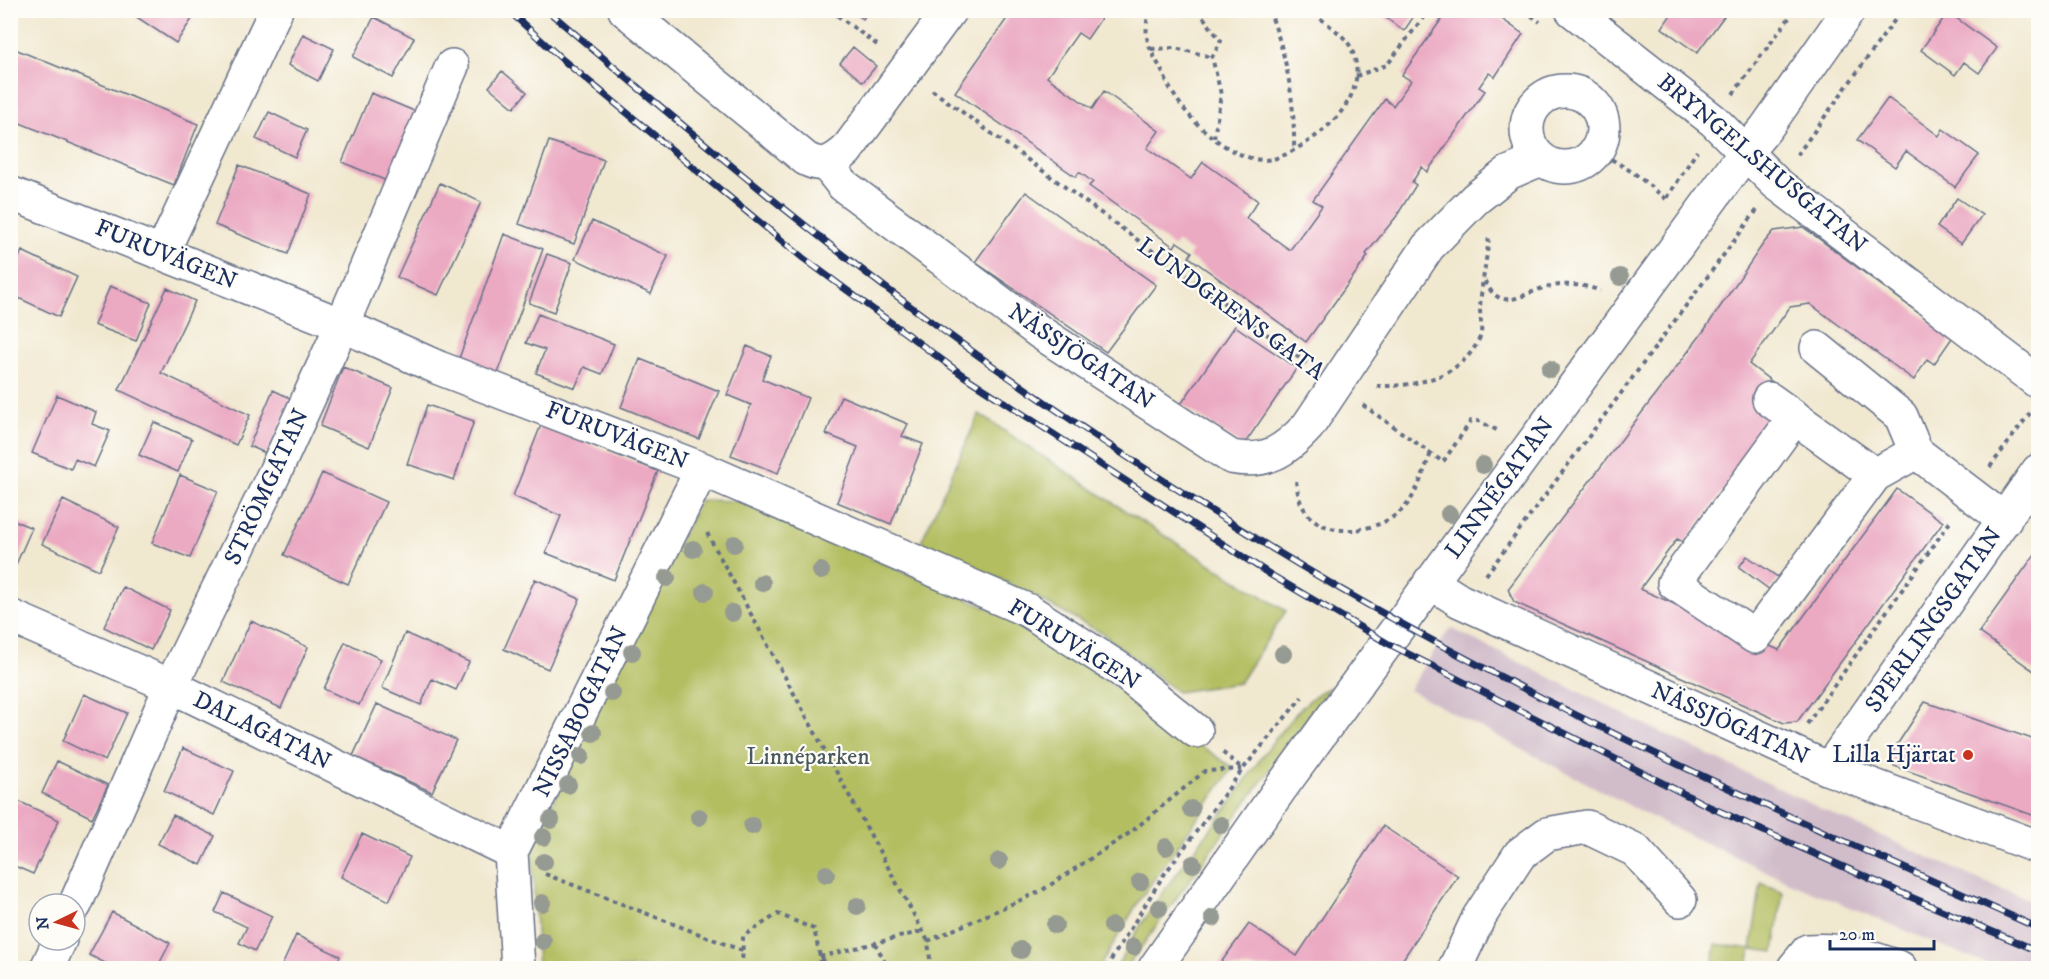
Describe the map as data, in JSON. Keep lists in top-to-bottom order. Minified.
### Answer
{"streets":{"street":["BRYNGELSHUSGATAN","FURUVÄGEN","LUNDGRENS GATA","NÄSSJÖGATAN","STRÖMGATAN","LINNÉGATAN","SPERLINGSGATAN","NISSABOGATAN","DALAGATAN"]},"crossings":[["BRYNGELSHUSGATAN","LINNÉGATAN"],["FURUVÄGEN","STRÖMGATAN"],["FURUVÄGEN","NISSABOGATAN"],["LUNDGRENS GATA","NÄSSJÖGATAN"],["NÄSSJÖGATAN","LINNÉGATAN"],["NÄSSJÖGATAN","SPERLINGSGATAN"],["STRÖMGATAN","DALAGATAN"],["NISSABOGATAN","DALAGATAN"]],"parks":["Linnéparken"],"places":["Lilla Hjärtat"],"scale_bar":"20 m","north":"left"}
